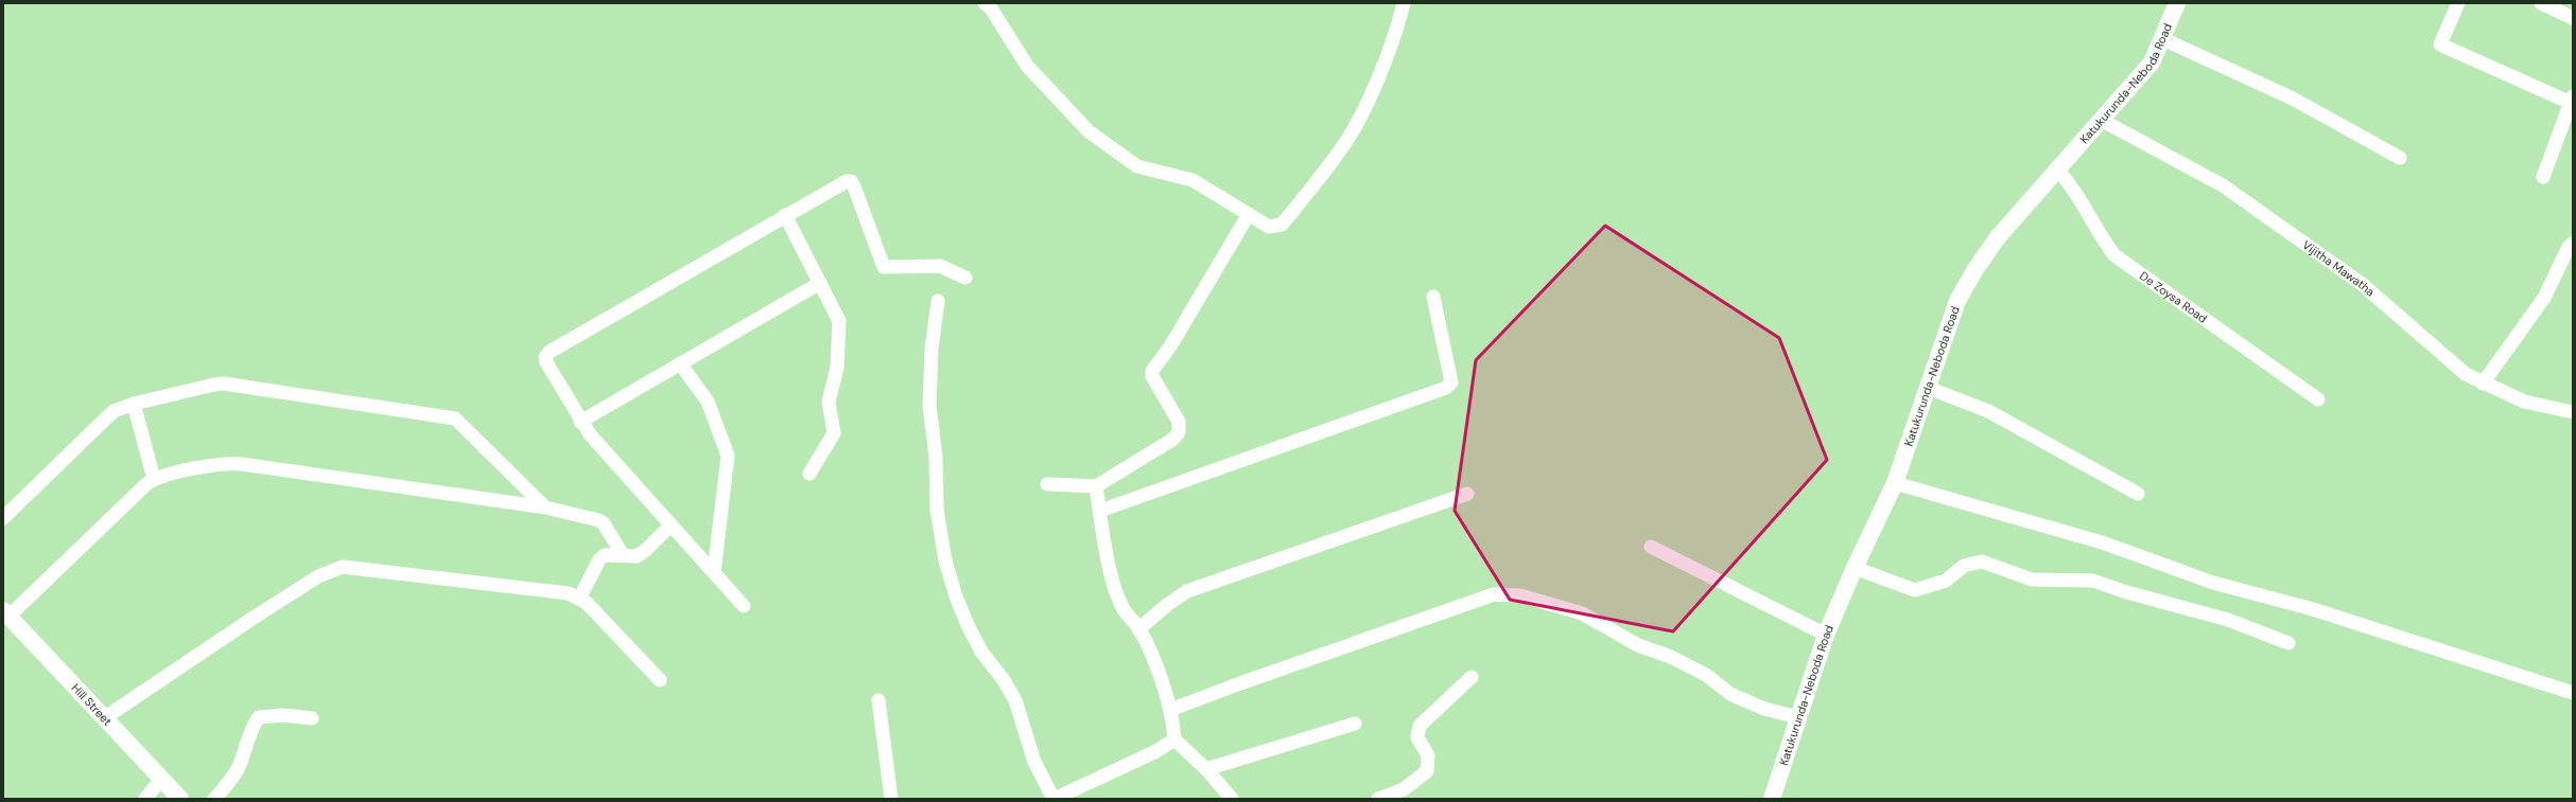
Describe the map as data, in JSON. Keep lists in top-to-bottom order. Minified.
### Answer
{"streets":{"main road":["Katukurunda-Neboda Road","Hill Street"],"street":["Vijitha Mawatha","De Zoysa Road"]},"crossings":[["Katukurunda-Neboda Road","Vijitha Mawatha"],["Katukurunda-Neboda Road","De Zoysa Road"]]}
